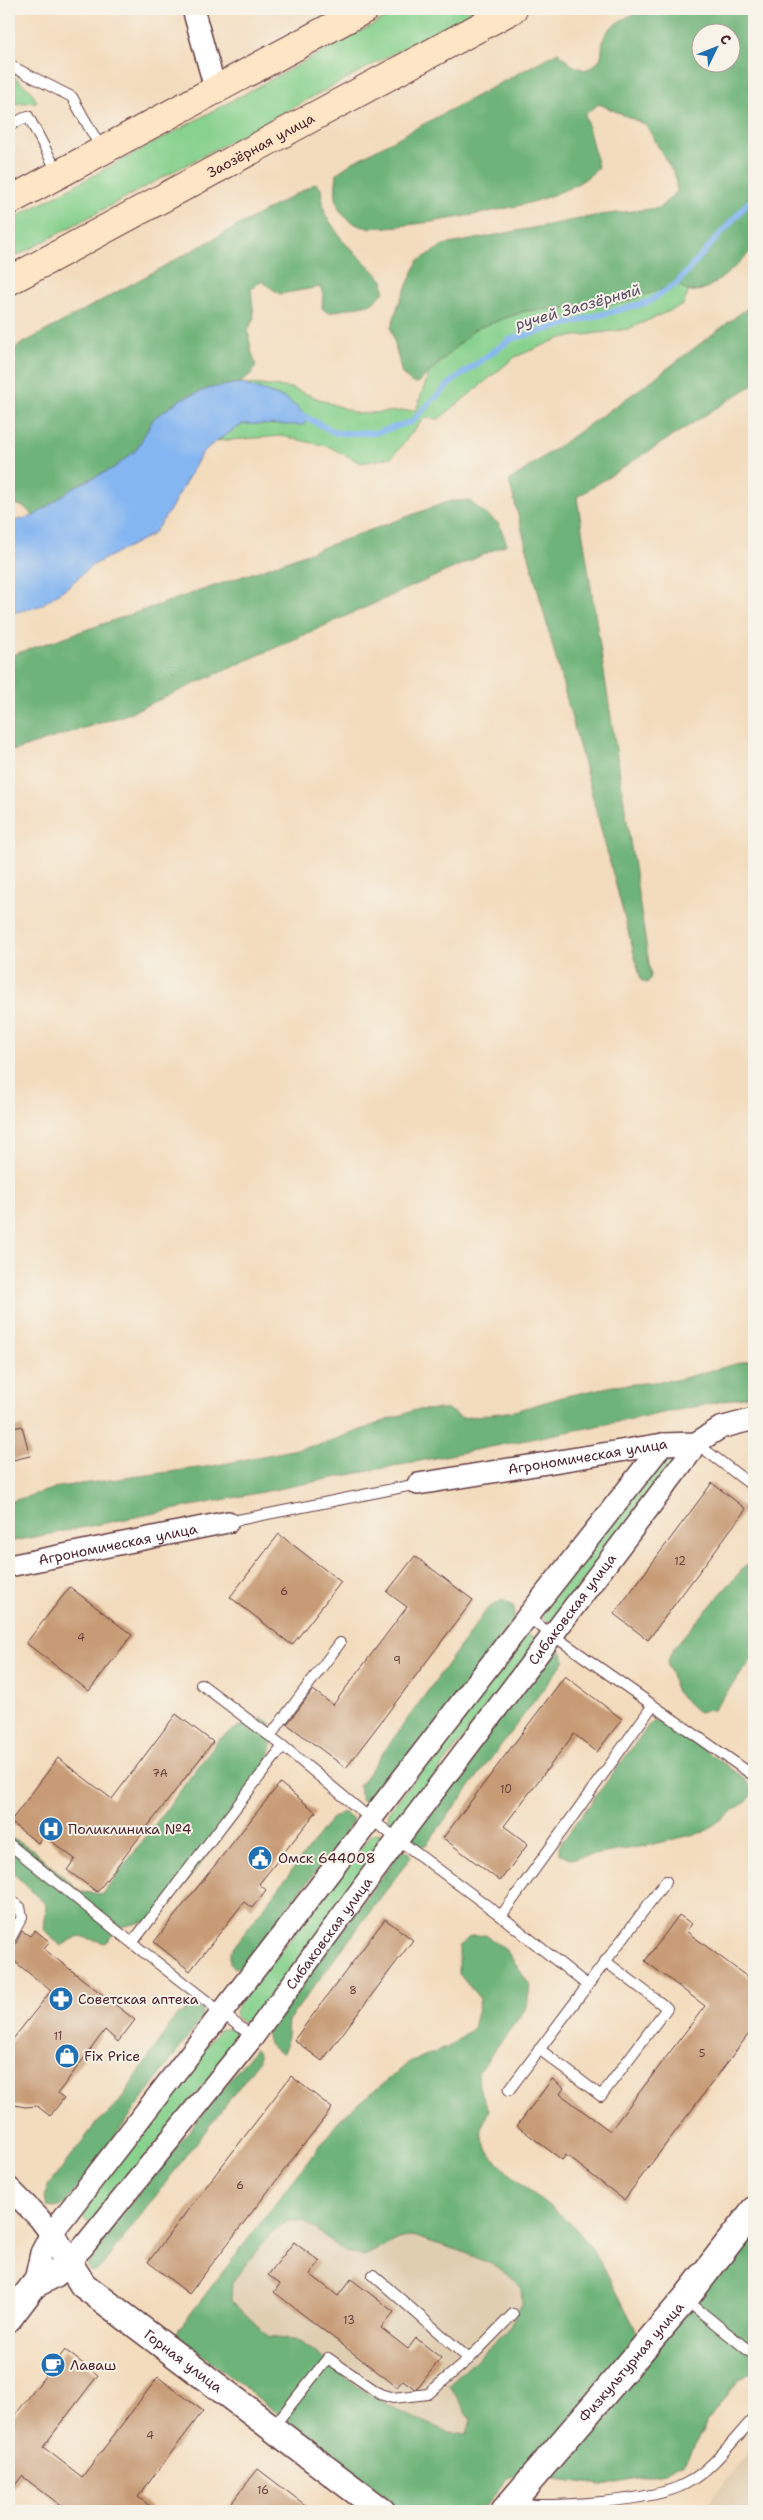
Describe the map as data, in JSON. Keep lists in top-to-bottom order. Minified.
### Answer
{"streets":{"main road":["Заозёрная улица"],"street":["Агрономическая улица","Сибаковская улица","Горная улица","Физкультурная улица"]},"crossings":[["Агрономическая улица","Сибаковская улица"],["Сибаковская улица","Горная улица"]],"water":["ручей Заозёрный"],"places":{"hospital":["Поликлиника №4"],"public building":["Омск 644008"],"pharmacy":["Советская аптека"],"shop":["Fix Price"],"cafe":["Лаваш"]},"house_numbers":["12","6","4","9","7А","10","8","11","5","6","13","4","16"],"north":"top right"}
